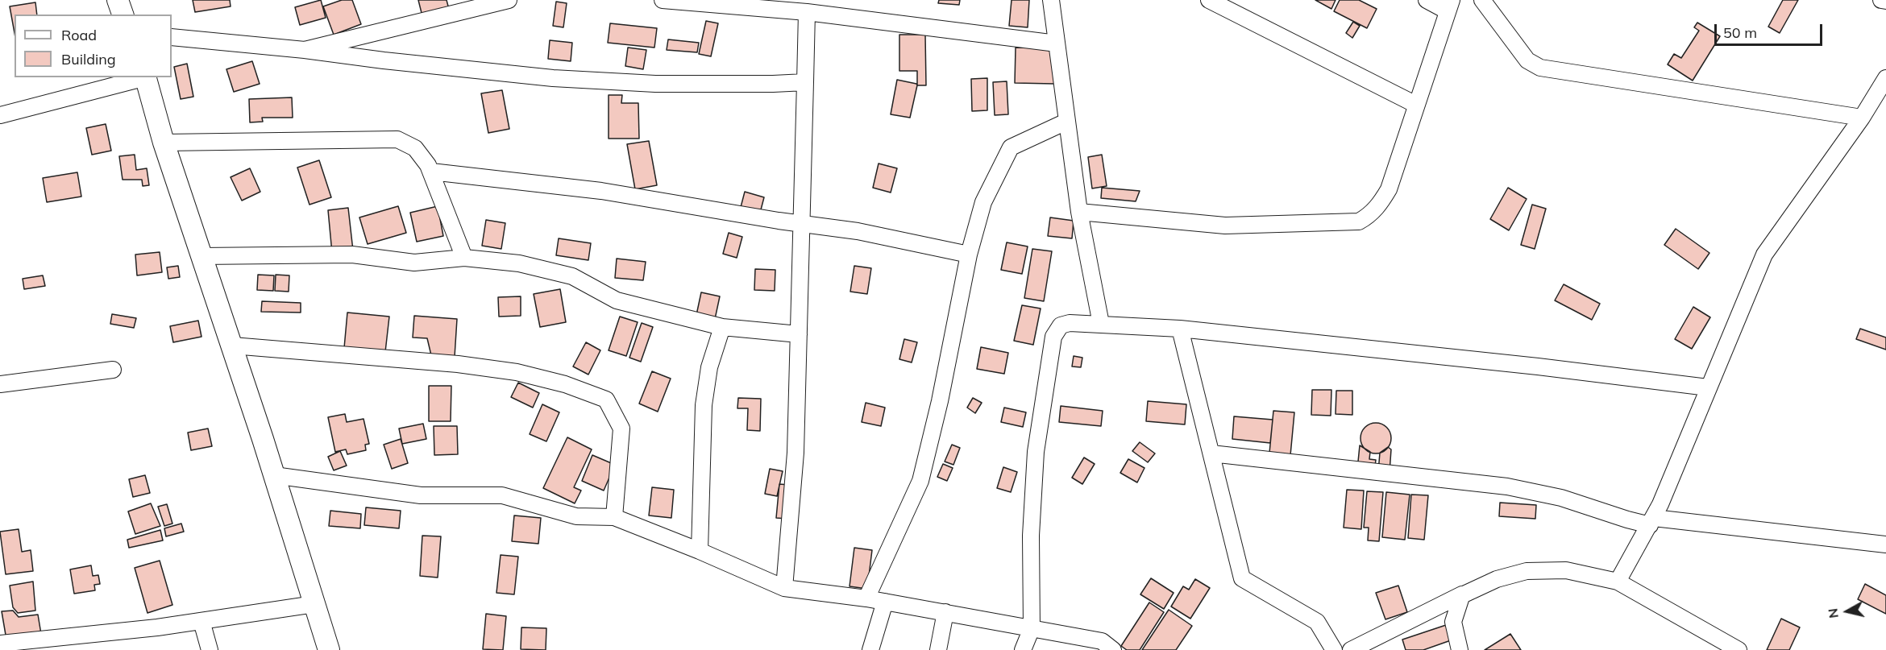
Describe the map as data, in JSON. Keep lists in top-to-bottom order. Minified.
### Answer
{"legend":["Road","Building"],"scale_bar":"50 m","north":"left"}
